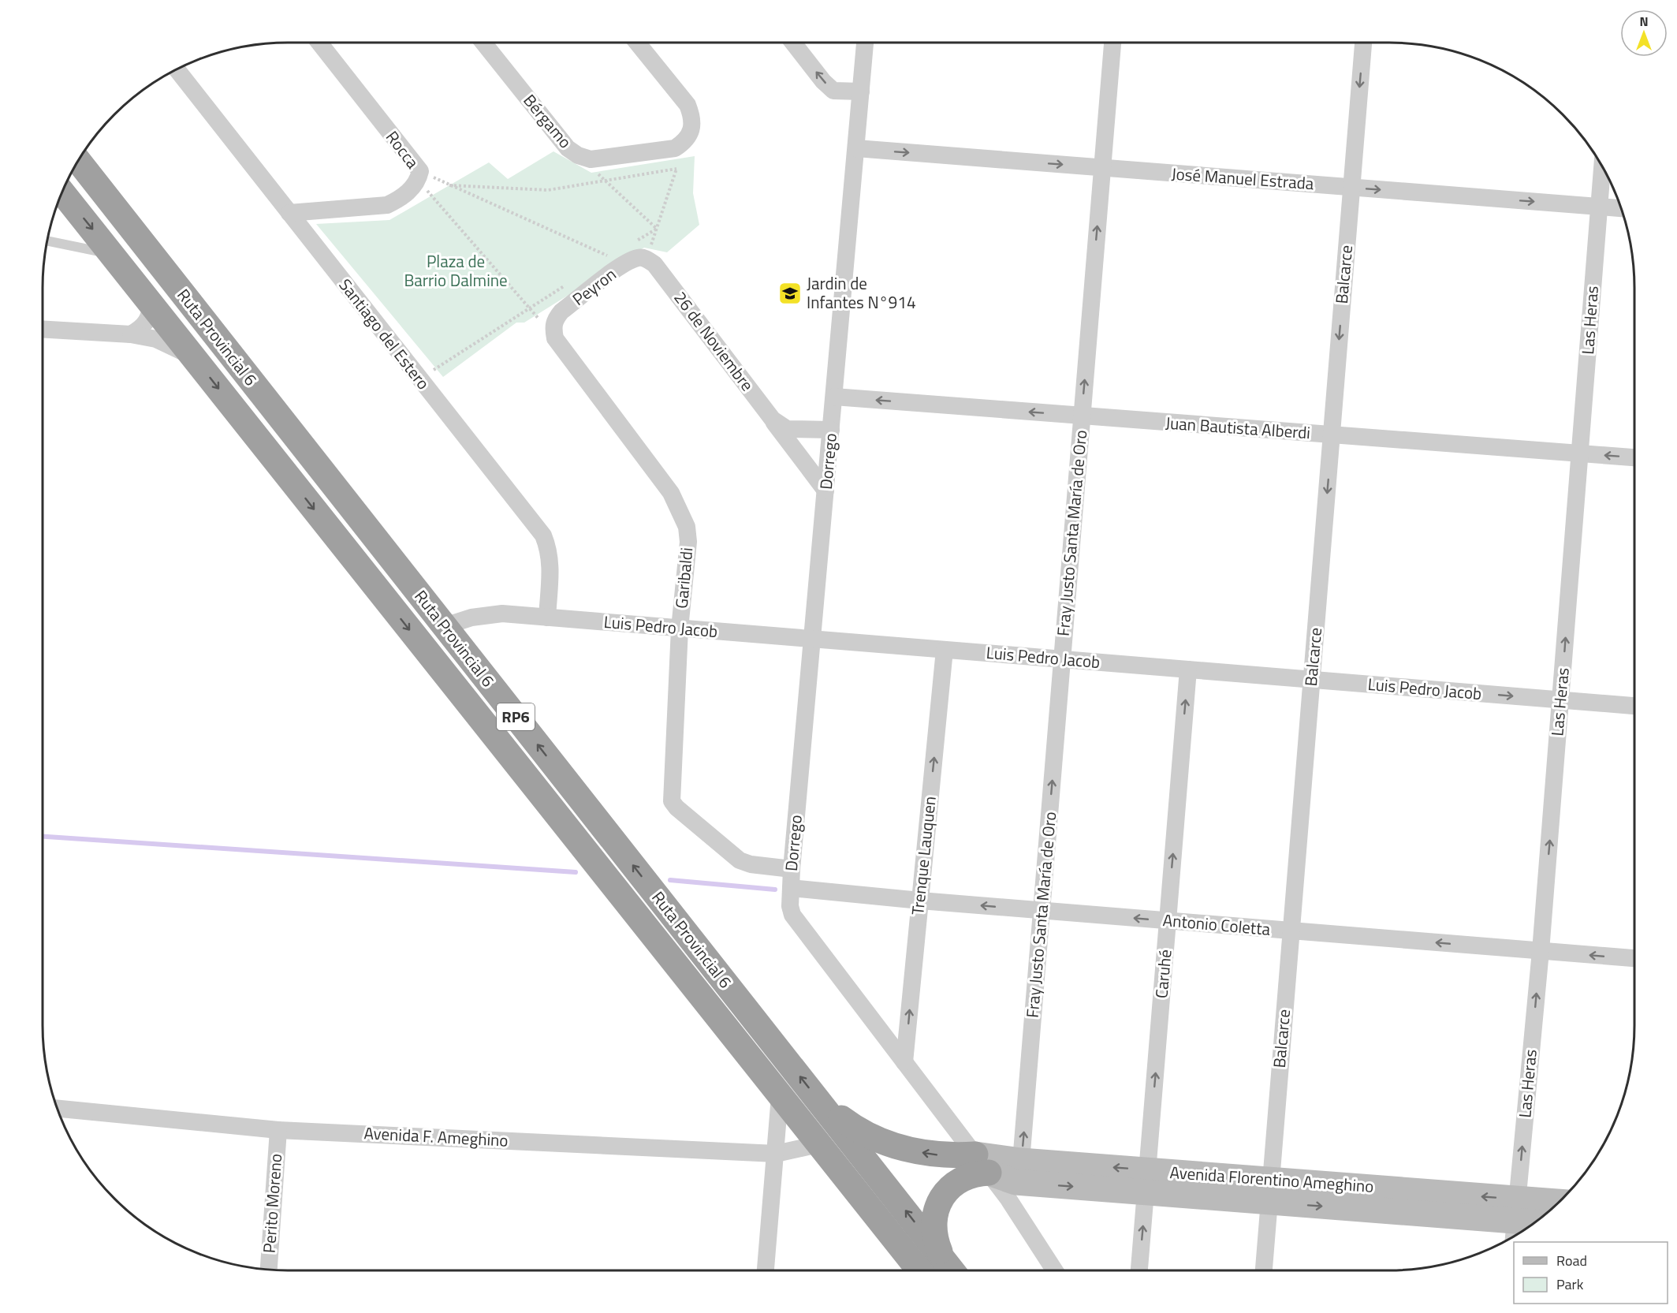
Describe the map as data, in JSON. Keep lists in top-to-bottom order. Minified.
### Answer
{"streets":{"highway":["Ruta Provincial 6","RP6"],"main road":["Avenida Florentino Ameghino"],"street":["Bérgamo","Rocca","José Manuel Estrada","Balcarce","Peyron","Las Heras","Santiago del Estero","26 de Noviembre","Juan Bautista Alberdi","Dorrego","Fray Justo Santa María de Oro","Garibaldi","Luis Pedro Jacob","Trenque Lauquen","Antonio Coletta","Caruhé","Avenida F. Ameghino","Perito Moreno"]},"crossings":[["Rocca","Santiago del Estero"],["José Manuel Estrada","Balcarce"],["José Manuel Estrada","Las Heras"],["José Manuel Estrada","Dorrego"],["José Manuel Estrada","Fray Justo Santa María de Oro"],["Balcarce","Juan Bautista Alberdi"],["Balcarce","Luis Pedro Jacob"],["Balcarce","Antonio Coletta"],["Balcarce","Avenida Florentino Ameghino"],["Peyron","26 de Noviembre"],["Peyron","Garibaldi"],["Las Heras","Juan Bautista Alberdi"],["Las Heras","Luis Pedro Jacob"],["Las Heras","Antonio Coletta"],["Las Heras","Avenida Florentino Ameghino"],["Santiago del Estero","Luis Pedro Jacob"],["Ruta Provincial 6","Luis Pedro Jacob"],["Ruta Provincial 6","Avenida F. Ameghino"],["26 de Noviembre","Dorrego"],["Juan Bautista Alberdi","Dorrego"],["Juan Bautista Alberdi","Fray Justo Santa María de Oro"],["Dorrego","Garibaldi"],["Dorrego","Luis Pedro Jacob"],["Dorrego","Antonio Coletta"],["Fray Justo Santa María de Oro","Luis Pedro Jacob"],["Fray Justo Santa María de Oro","Antonio Coletta"],["Fray Justo Santa María de Oro","Avenida Florentino Ameghino"],["Garibaldi","Luis Pedro Jacob"],["Luis Pedro Jacob","Trenque Lauquen"],["Luis Pedro Jacob","Caruhé"],["Trenque Lauquen","Antonio Coletta"],["Antonio Coletta","Caruhé"],["Caruhé","Avenida Florentino Ameghino"],["Avenida F. Ameghino","Perito Moreno"]],"one_way":["José Manuel Estrada","Balcarce","Las Heras","Juan Bautista Alberdi","Fray Justo Santa María de Oro","Trenque Lauquen","Antonio Coletta","Caruhé"],"parks":["Plaza de Barrio Dalmine"],"places":{"school or university":["Jardin de Infantes N°914"]},"legend":["Road","Park"],"north":"top"}
